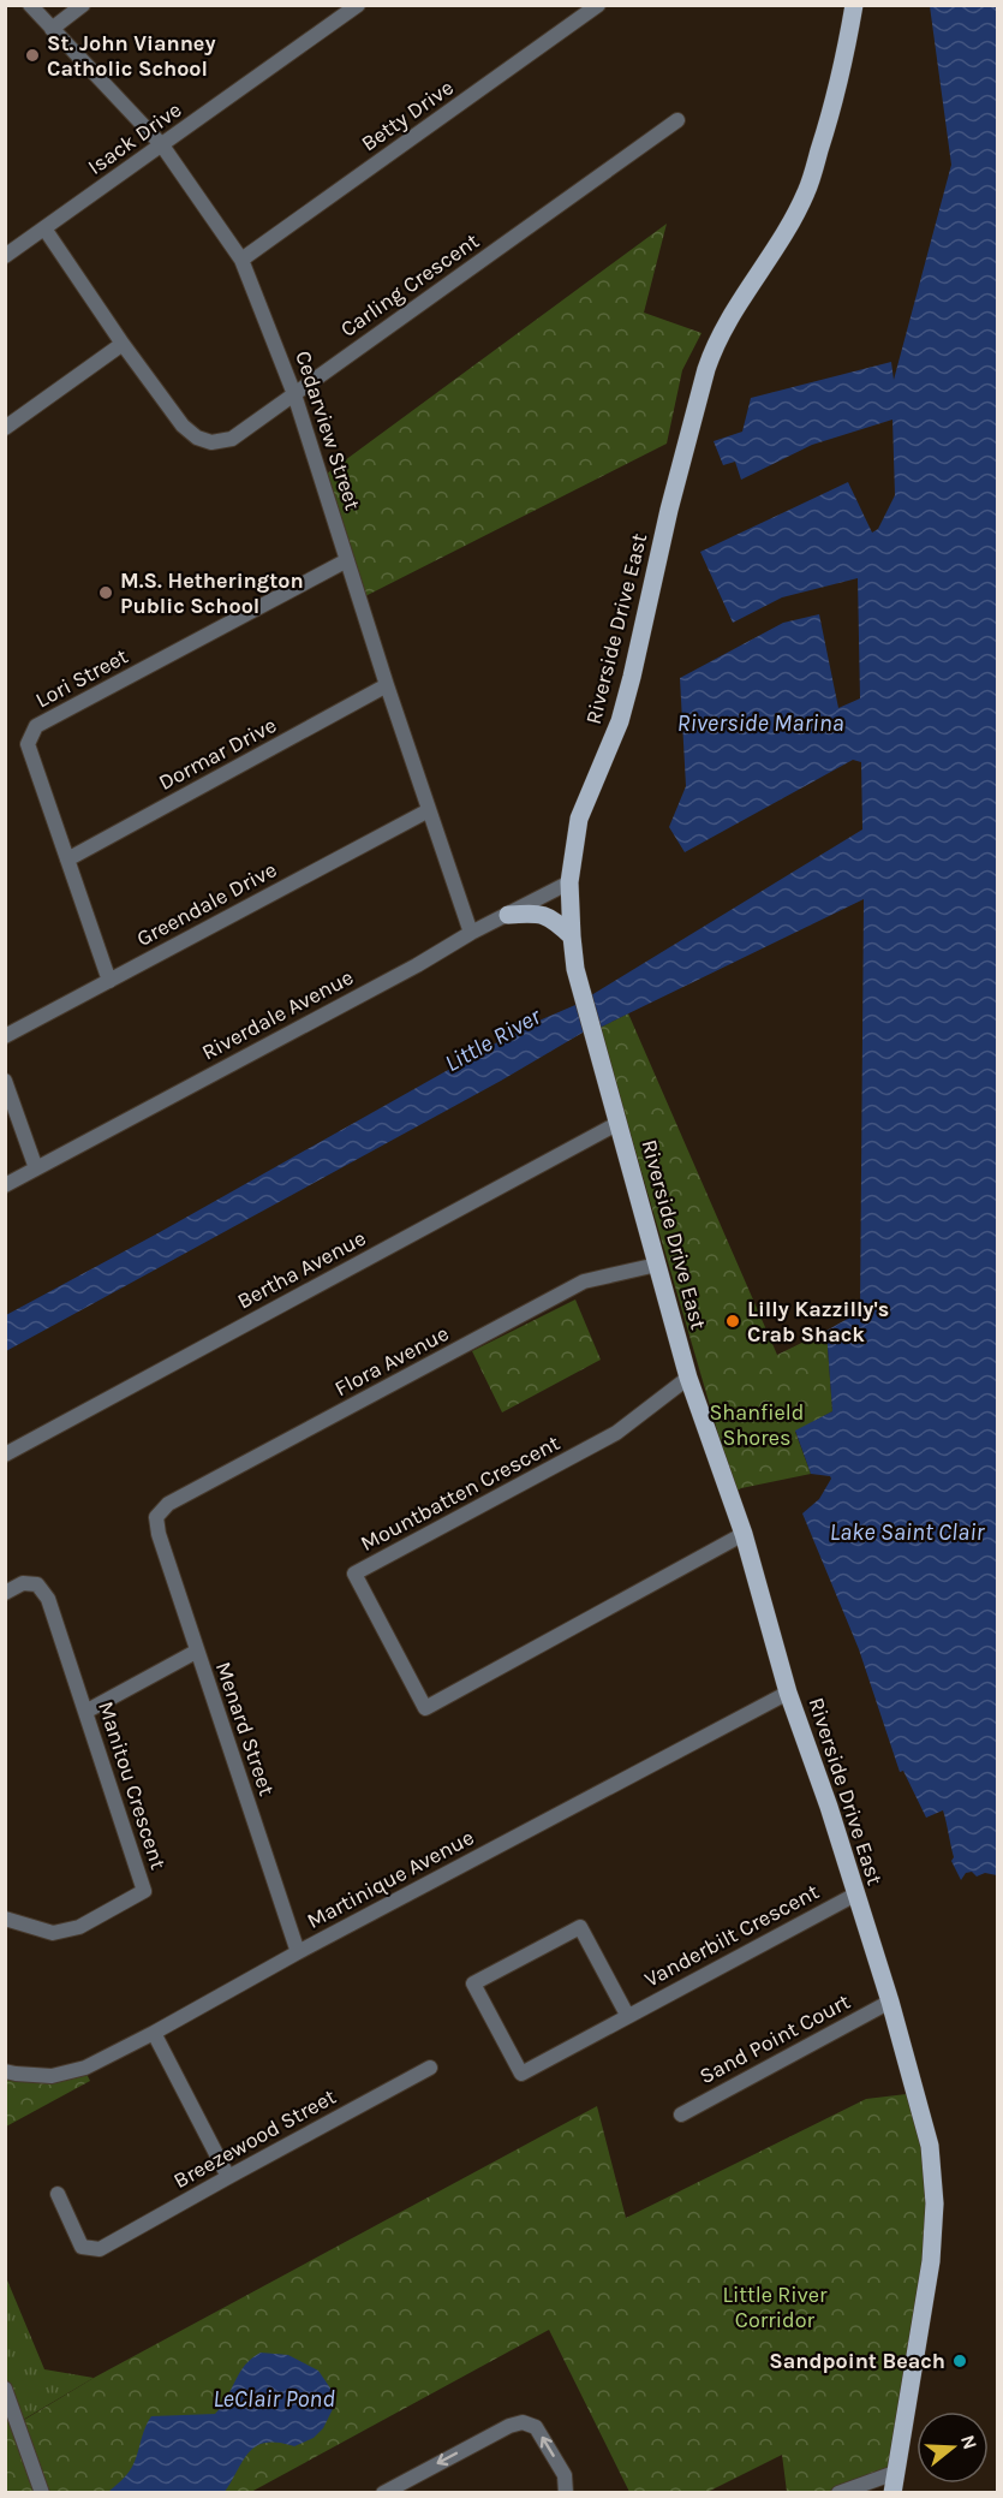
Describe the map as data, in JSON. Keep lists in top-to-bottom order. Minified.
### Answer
{"streets":{"main road":["Riverside Drive East"],"street":["Betty Drive","Isack Drive","Carling Crescent","Cedarview Street","Lori Street","Dormar Drive","Greendale Drive","Riverdale Avenue","Bertha Avenue","Flora Avenue","Mountbatten Crescent","Menard Street","Manitou Crescent","Martinique Avenue","Vanderbilt Crescent","Sand Point Court","Breezewood Street"]},"crossings":[["Betty Drive","Cedarview Street"],["Isack Drive","Carling Crescent"],["Isack Drive","Cedarview Street"],["Carling Crescent","Cedarview Street"],["Cedarview Street","Lori Street"],["Cedarview Street","Dormar Drive"],["Cedarview Street","Greendale Drive"],["Cedarview Street","Riverdale Avenue"],["Riverside Drive East","Riverdale Avenue"],["Riverside Drive East","Bertha Avenue"],["Riverside Drive East","Flora Avenue"],["Riverside Drive East","Mountbatten Crescent"],["Riverside Drive East","Martinique Avenue"],["Riverside Drive East","Vanderbilt Crescent"],["Riverside Drive East","Sand Point Court"],["Lori Street","Dormar Drive"],["Lori Street","Greendale Drive"],["Flora Avenue","Menard Street"],["Menard Street","Martinique Avenue"]],"water":["Riverside Marina","Little River","Lake Saint Clair","LeClair Pond"],"parks":["Shanfield Shores","Little River Corridor"],"places":["St. John Vianney Catholic School","M.S. Hetherington Public School","Lilly Kazzilly's Crab Shack","Sandpoint Beach"],"north":"right"}
